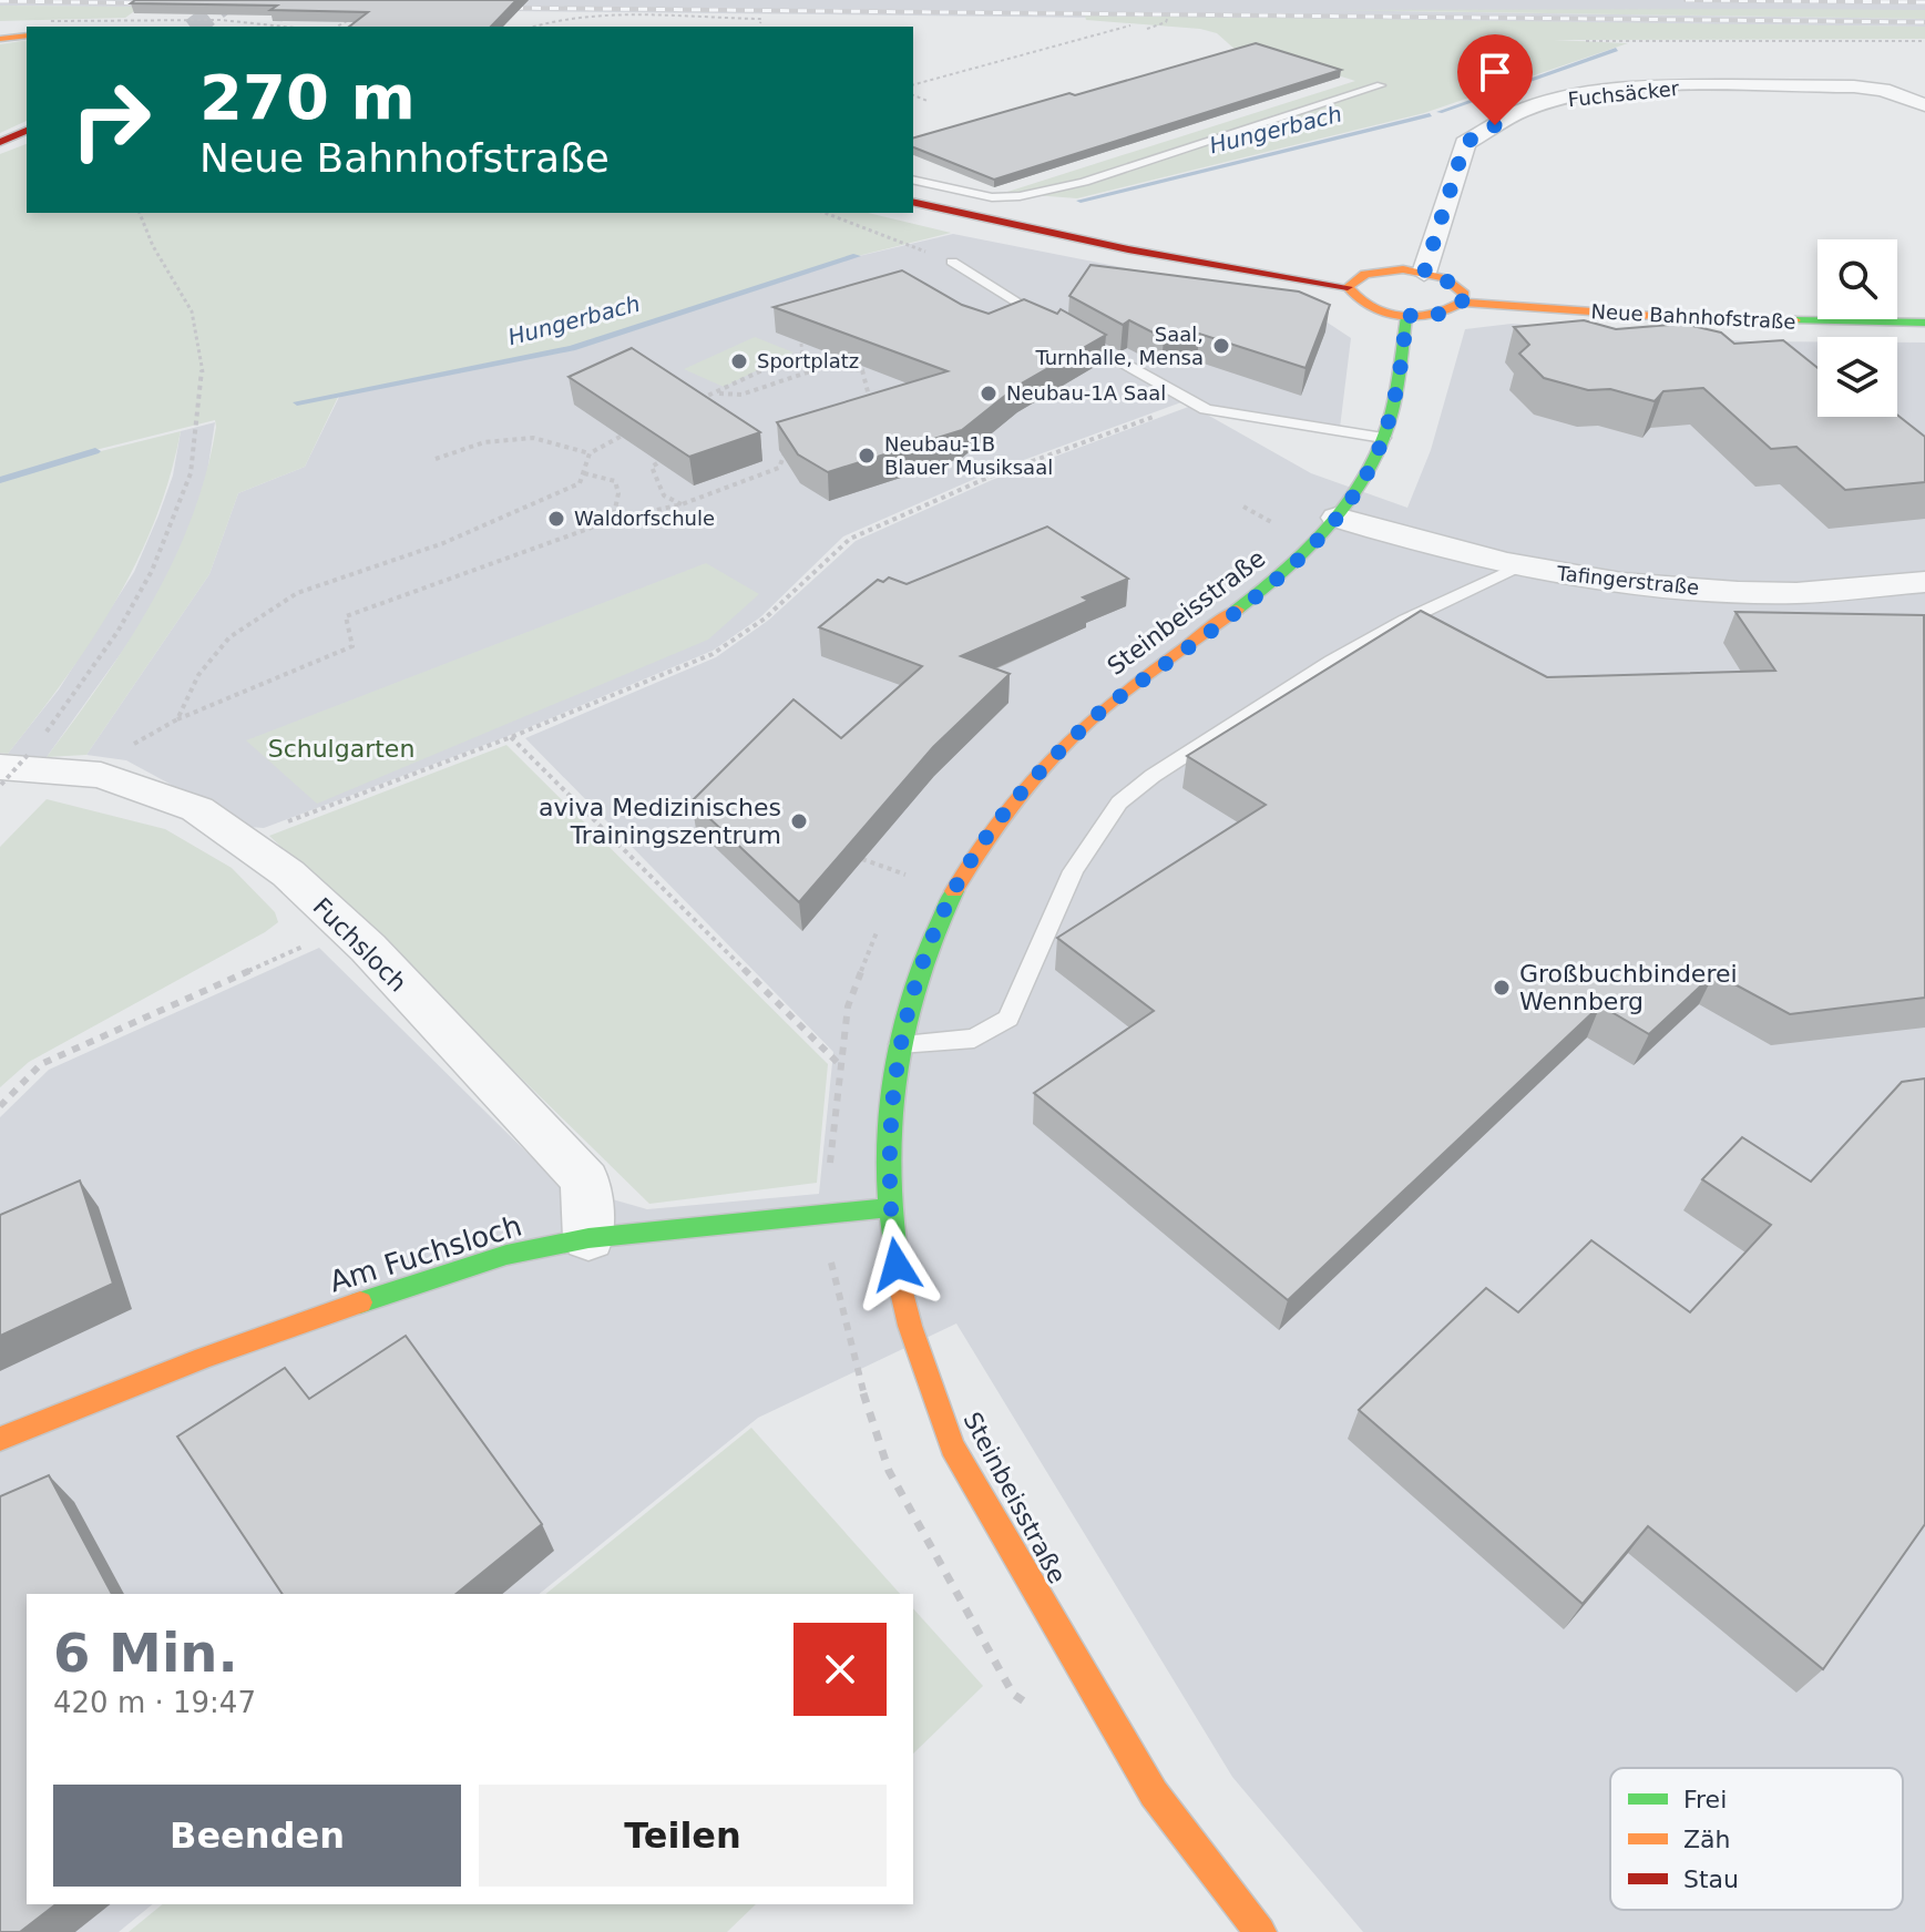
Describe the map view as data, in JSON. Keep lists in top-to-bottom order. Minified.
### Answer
{"streets":{"street":["Fuchsäcker","Neue Bahnhofstraße","Tafingerstraße","Steinbeisstraße","Fuchsloch","Am Fuchsloch"]},"crossings":[["Neue Bahnhofstraße","Steinbeisstraße"],["Tafingerstraße","Steinbeisstraße"],["Steinbeisstraße","Am Fuchsloch"],["Fuchsloch","Am Fuchsloch"]],"water":["Hungerbach"],"parks":["Schulgarten"],"places":["Saal, Turnhalle, Mensa","Sportplatz","Neubau-1A Saal","Neubau-1B Blauer Musiksaal","Waldorfschule","aviva Medizinisches Trainingszentrum","Großbuchbinderei Wennberg"],"legend":["Frei","Zäh","Stau"],"page":{"turn":["270 m","Neue Bahnhofstraße"],"heading":["6 Min.","420 m · 19:47"],"buttons":["Beenden","Teilen"]}}
